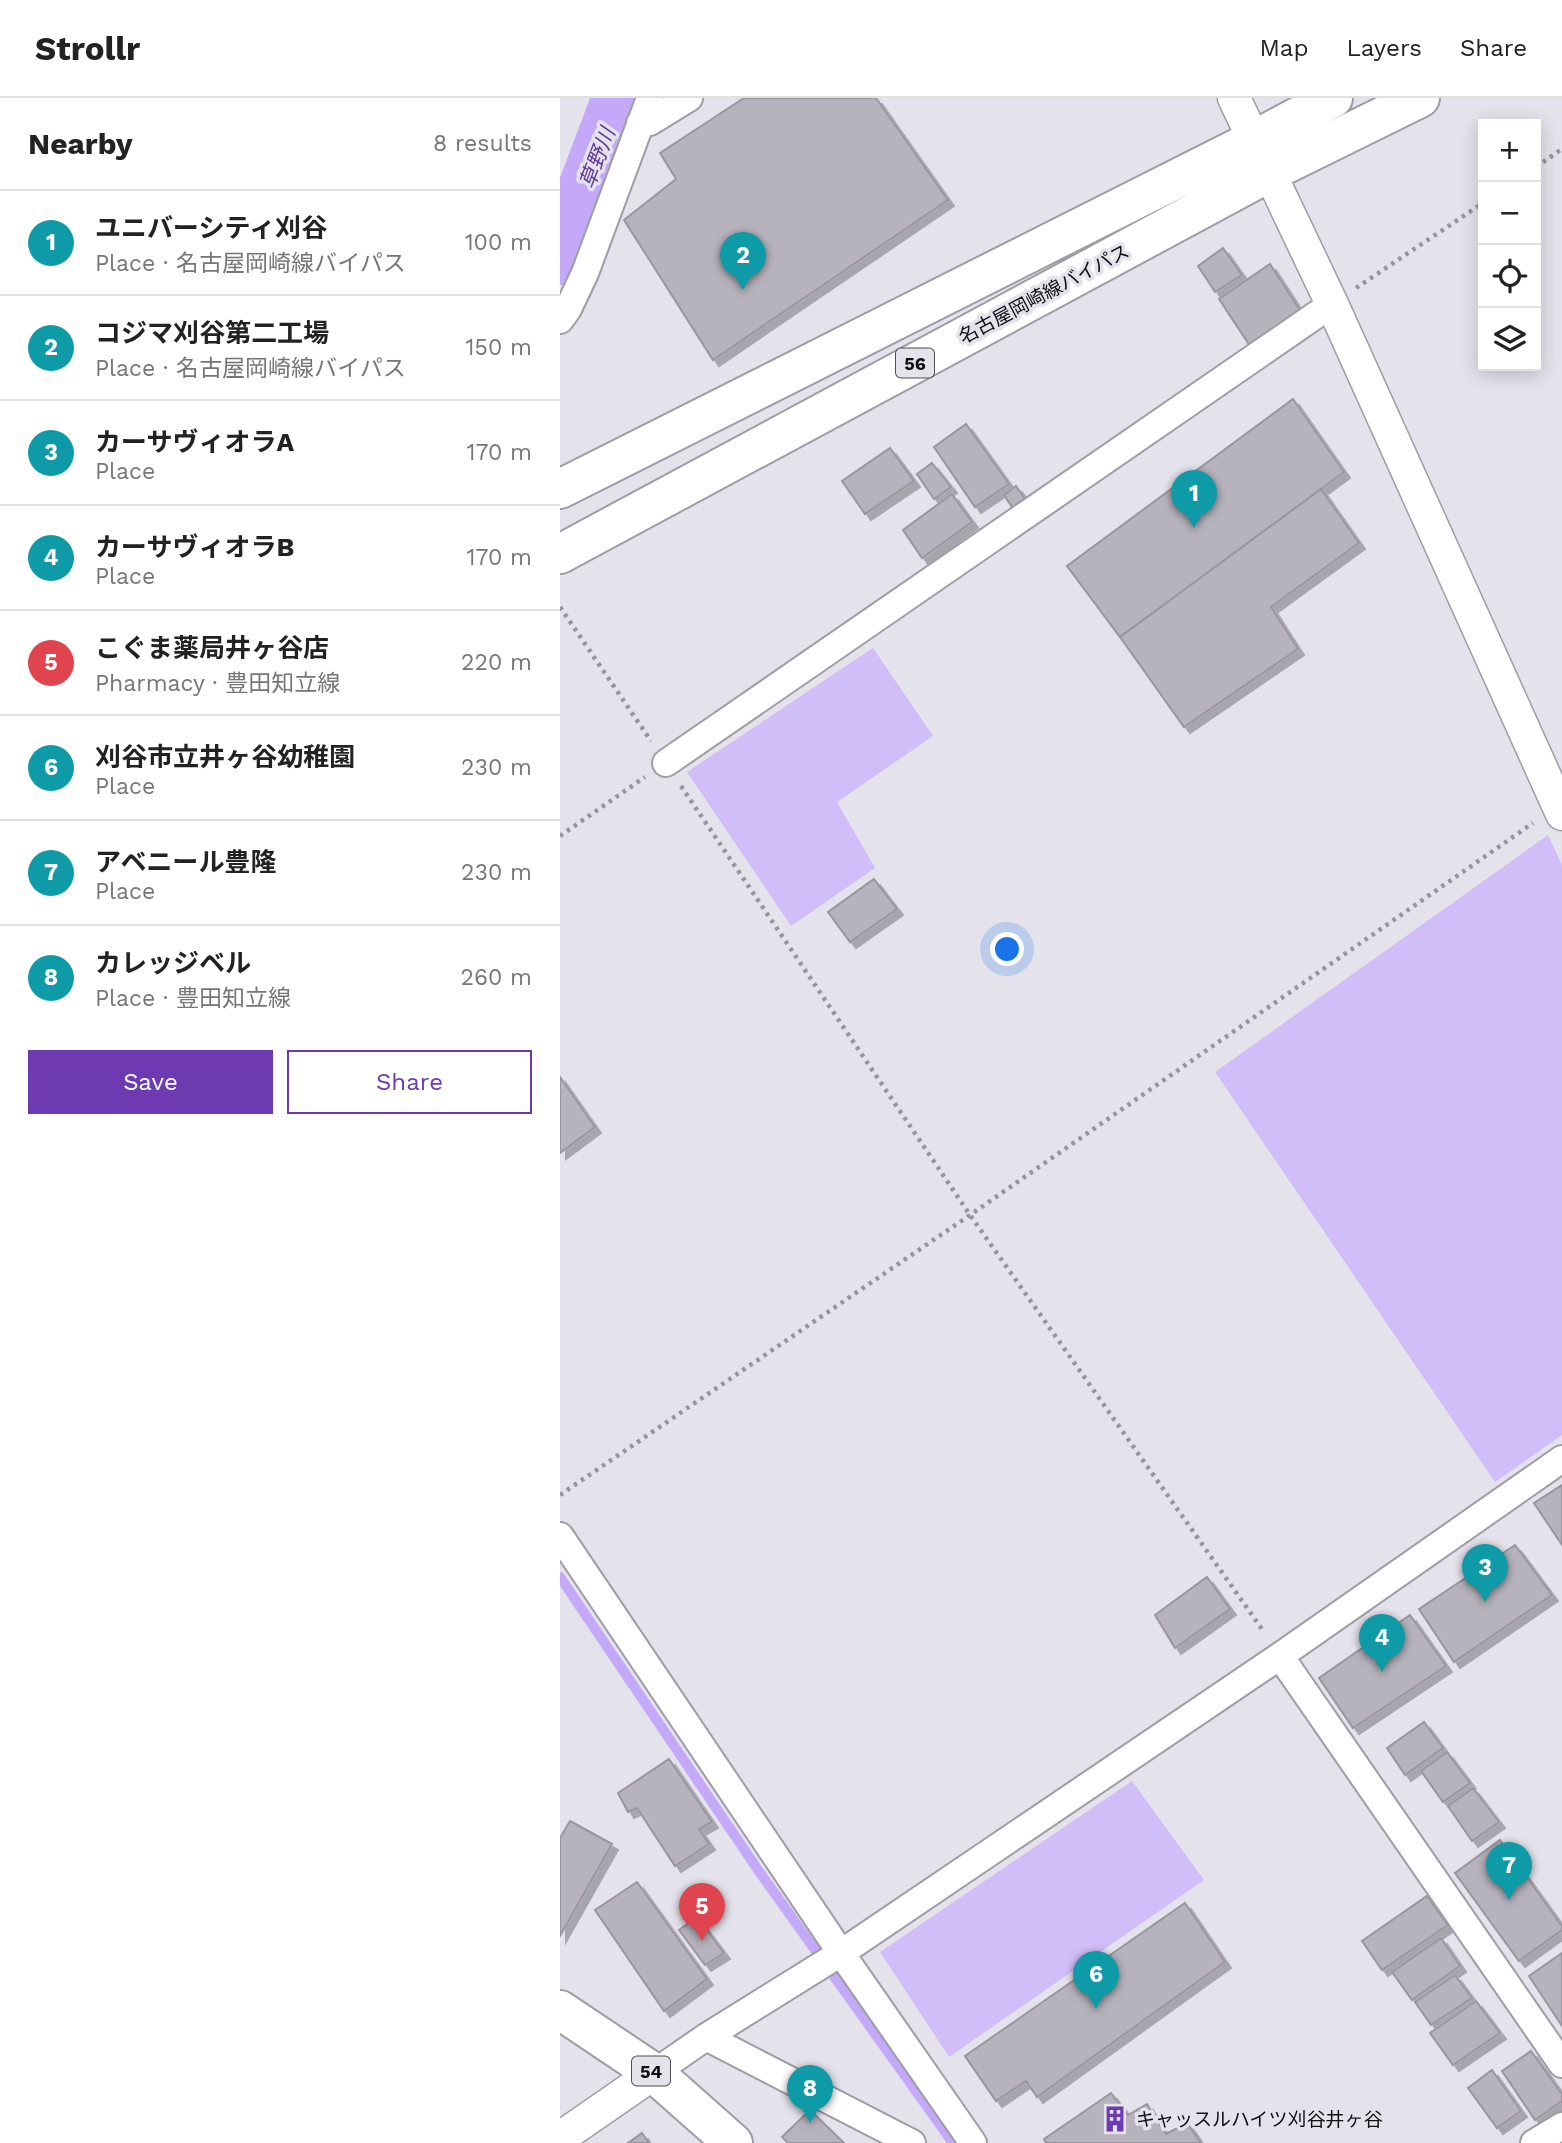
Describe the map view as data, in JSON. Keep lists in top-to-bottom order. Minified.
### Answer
{"streets":{"main road":["名古屋岡崎線バイパス","56","54"]},"water":["草野川"],"places":{"building":["キャッスルハイツ刈谷井ヶ谷"]},"page":{"header":"Strollr","nav":["Map","Layers","Share"],"heading":["Nearby","8 results"],"map_buttons":["+","−"],"list":[{"mark":"1","name":"ユニバーシティ刈谷","note":"Place · 名古屋岡崎線バイパス","value":"100 m"},{"mark":"2","name":"コジマ刈谷第二工場","note":"Place · 名古屋岡崎線バイパス","value":"150 m"},{"mark":"3","name":"カーサヴィオラA","note":"Place","value":"170 m"},{"mark":"4","name":"カーサヴィオラB","note":"Place","value":"170 m"},{"mark":"5","name":"こぐま薬局井ヶ谷店","note":"Pharmacy · 豊田知立線","value":"220 m"},{"mark":"6","name":"刈谷市立井ヶ谷幼稚園","note":"Place","value":"230 m"},{"mark":"7","name":"アベニール豊隆","note":"Place","value":"230 m"},{"mark":"8","name":"カレッジベル","note":"Place · 豊田知立線","value":"260 m"}],"pins":["2","1","3","4","7","5","6","8"],"buttons":["Save","Share"]}}
